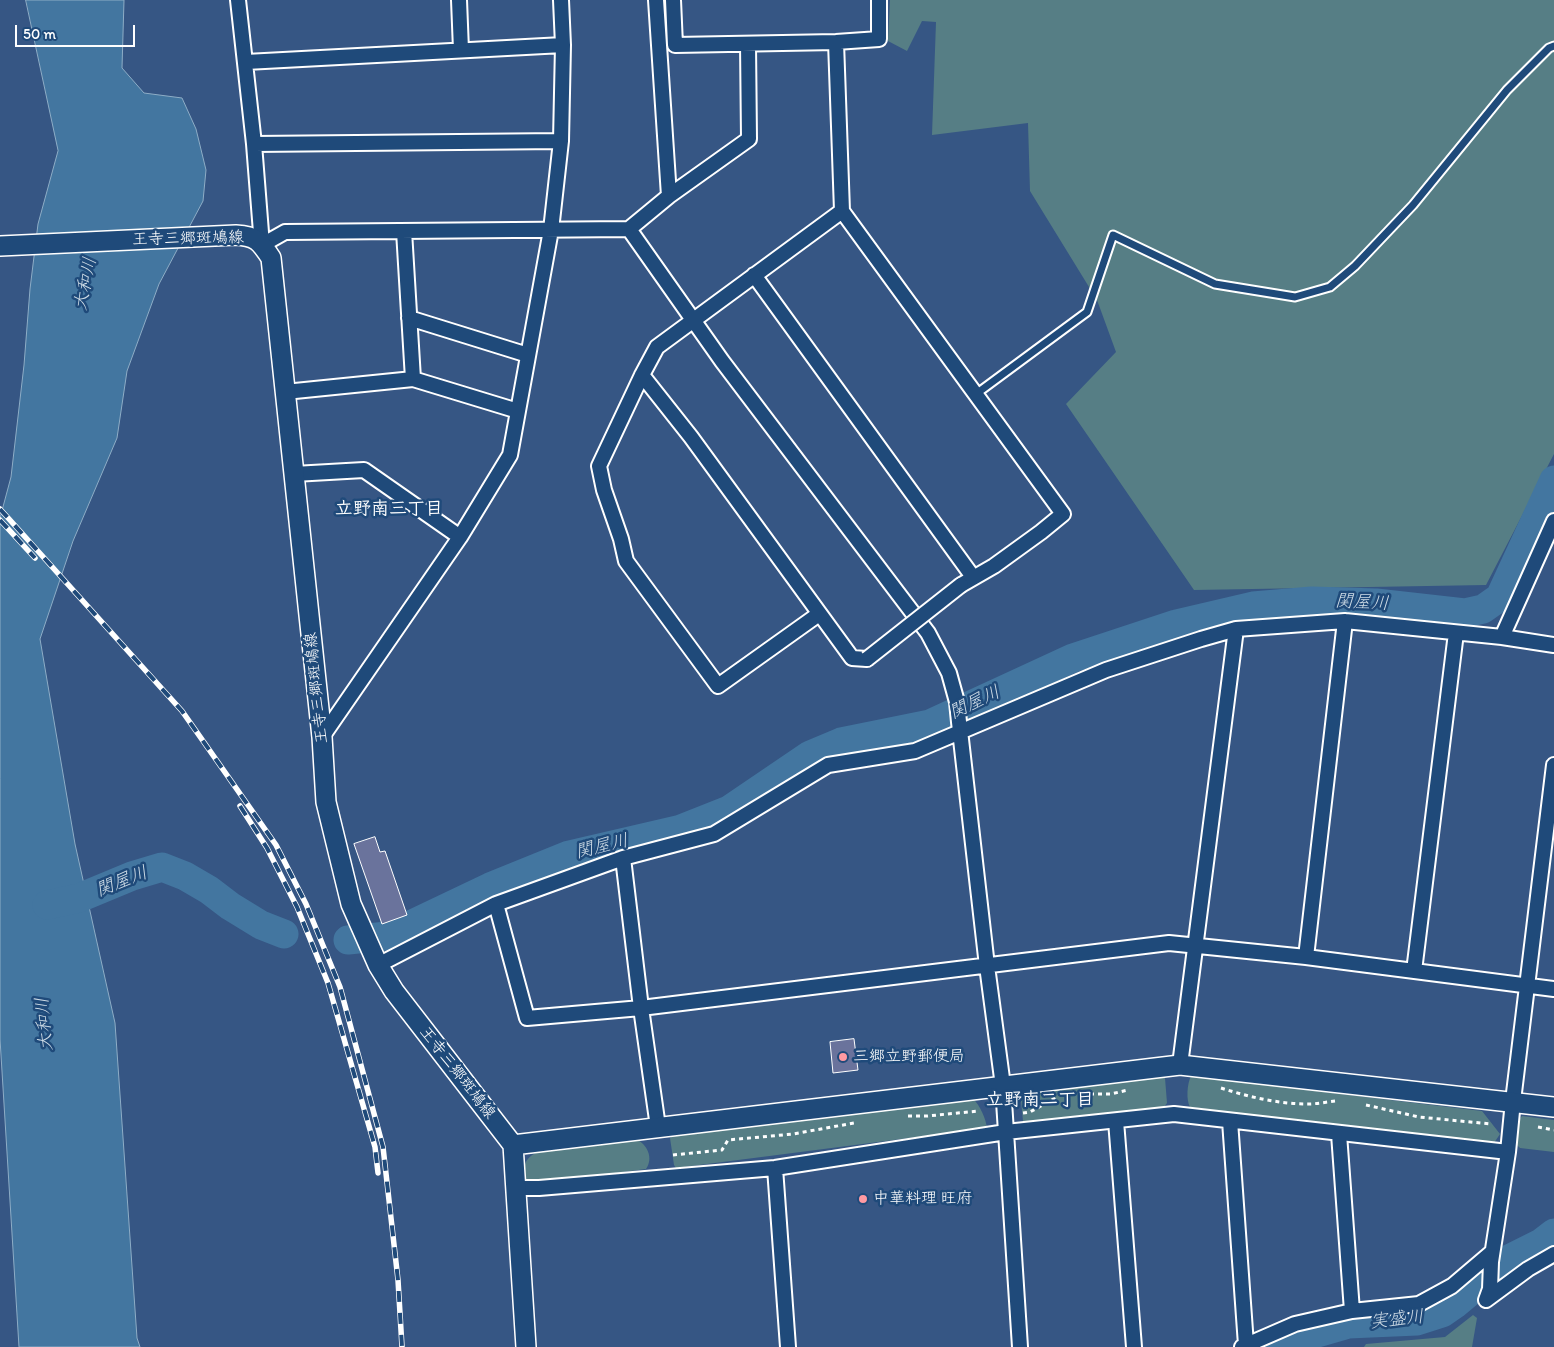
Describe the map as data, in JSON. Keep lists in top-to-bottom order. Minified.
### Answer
{"streets":{"main road":["王寺三郷斑鳩線"]},"districts":["立野南三丁目","立野南二丁目"],"water":["大和川","関屋川","実盛川"],"places":["三郷立野郵便局","中華料理 旺府"],"scale_bar":"50 m"}
